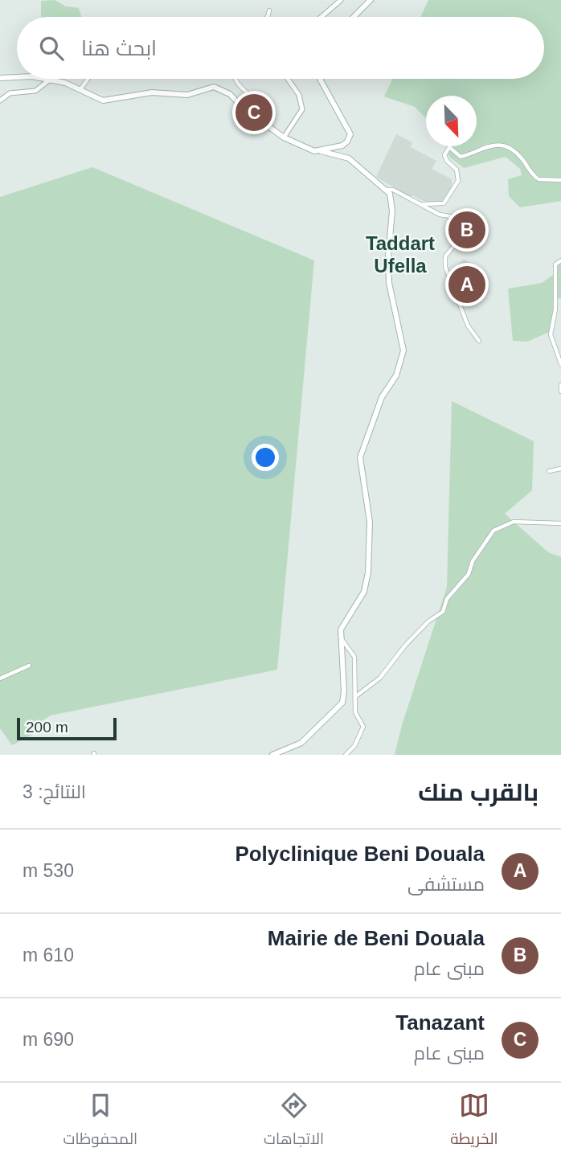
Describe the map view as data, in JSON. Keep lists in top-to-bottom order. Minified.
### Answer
{"districts":["Taddart Ufella"],"scale_bar":"200 m","north":"bottom right","page":{"search":"ابحث هنا","pins":["C","B","A"],"scale":"200 m","heading":["بالقرب منك","النتائج: 3"],"list":[{"mark":"A","name":"Polyclinique Beni Douala","note":"مستشفى","value":"530 m"},{"mark":"B","name":"Mairie de Beni Douala","note":"مبنى عام","value":"610 m"},{"mark":"C","name":"Tanazant","note":"مبنى عام","value":"690 m"}],"nav":["الخريطة","الاتجاهات","المحفوظات"]}}
